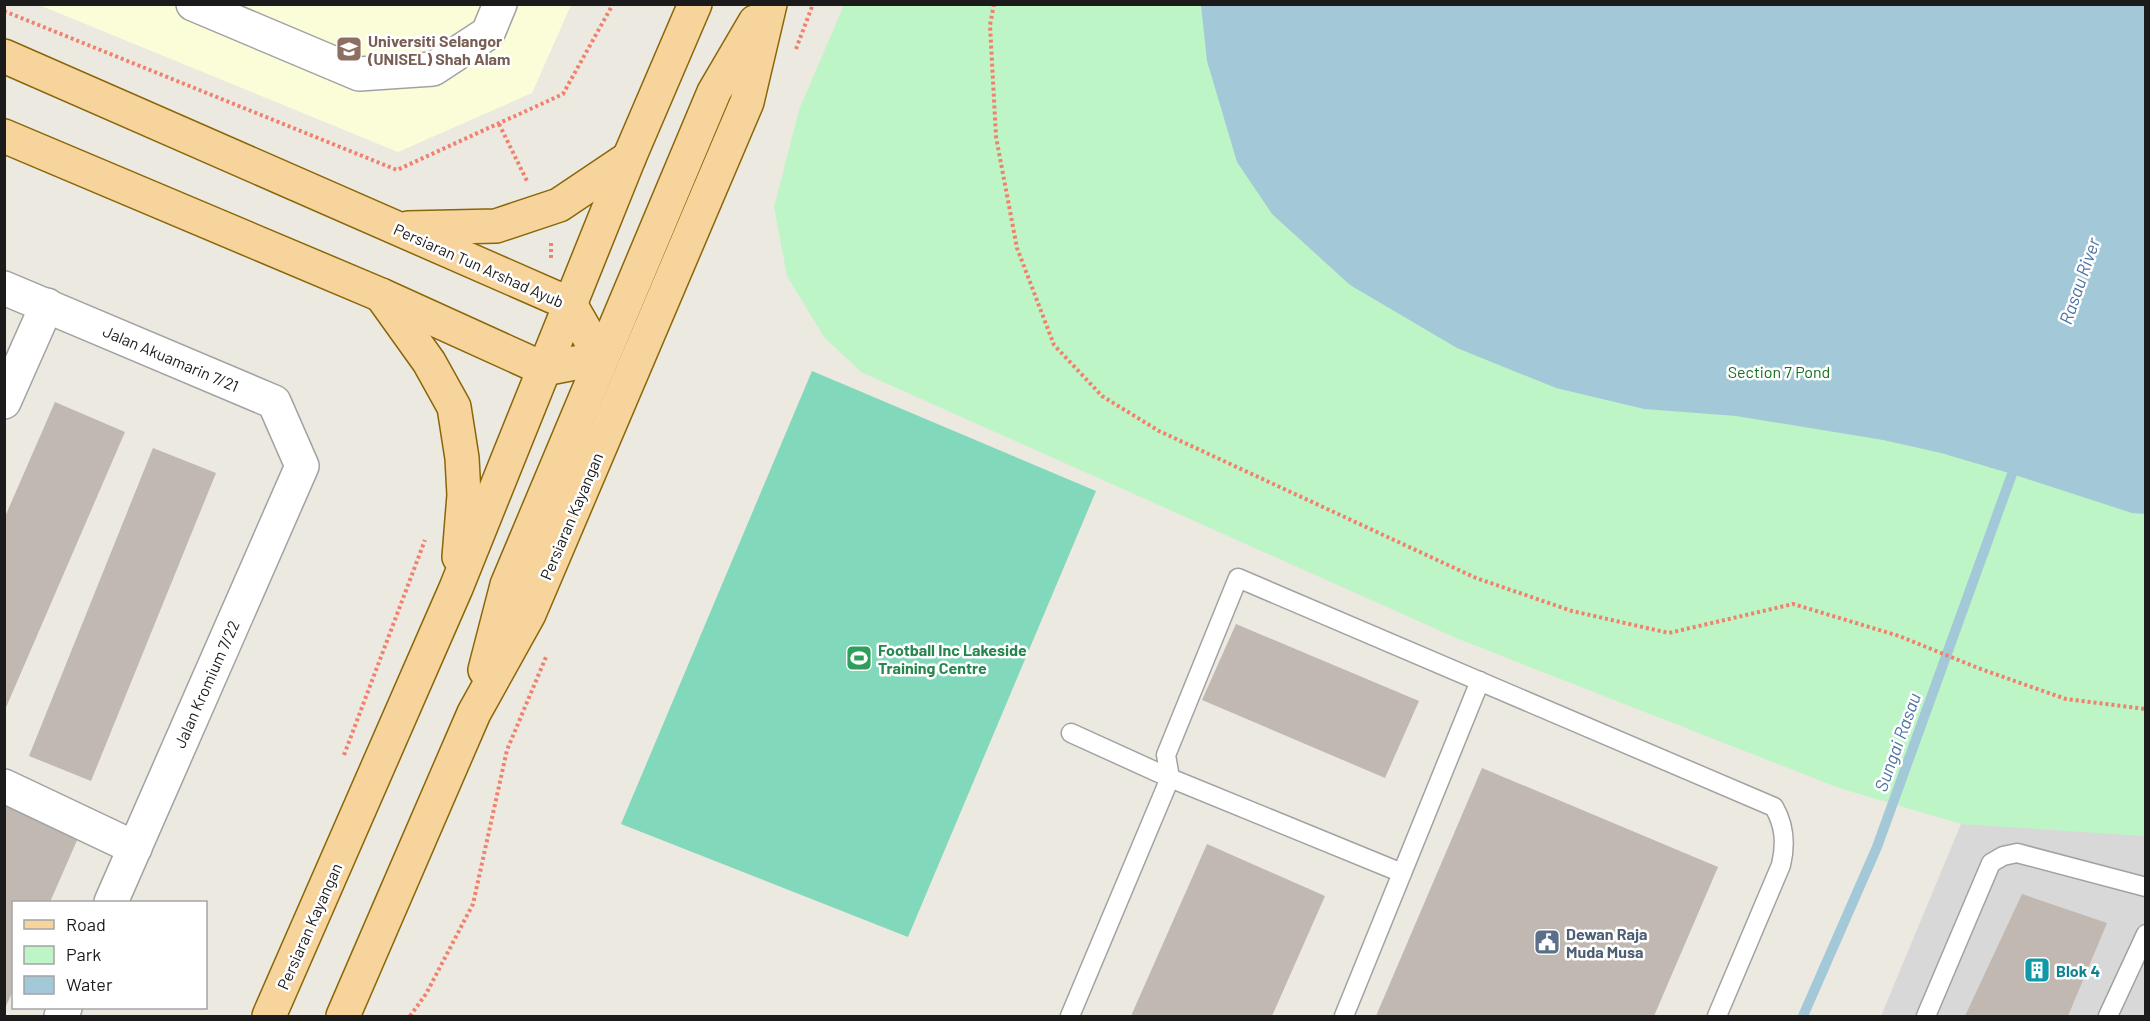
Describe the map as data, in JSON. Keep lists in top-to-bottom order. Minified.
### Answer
{"streets":{"main road":["Persiaran Tun Arshad Ayub","Persiaran Kayangan"],"street":["Jalan Akuamarin 7/21","Jalan Kromium 7/22"]},"crossings":[["Persiaran Tun Arshad Ayub","Persiaran Kayangan"],["Jalan Akuamarin 7/21","Jalan Kromium 7/22"]],"water":["Rasau River","Sungai Rasau"],"parks":["Section 7 Pond"],"places":{"school or university":["Universiti Selangor (UNISEL) Shah Alam"],"sports":["Football Inc Lakeside Training Centre"],"public building":["Dewan Raja Muda Musa"],"building":["Blok 4"]},"legend":["Road","Park","Water"]}
